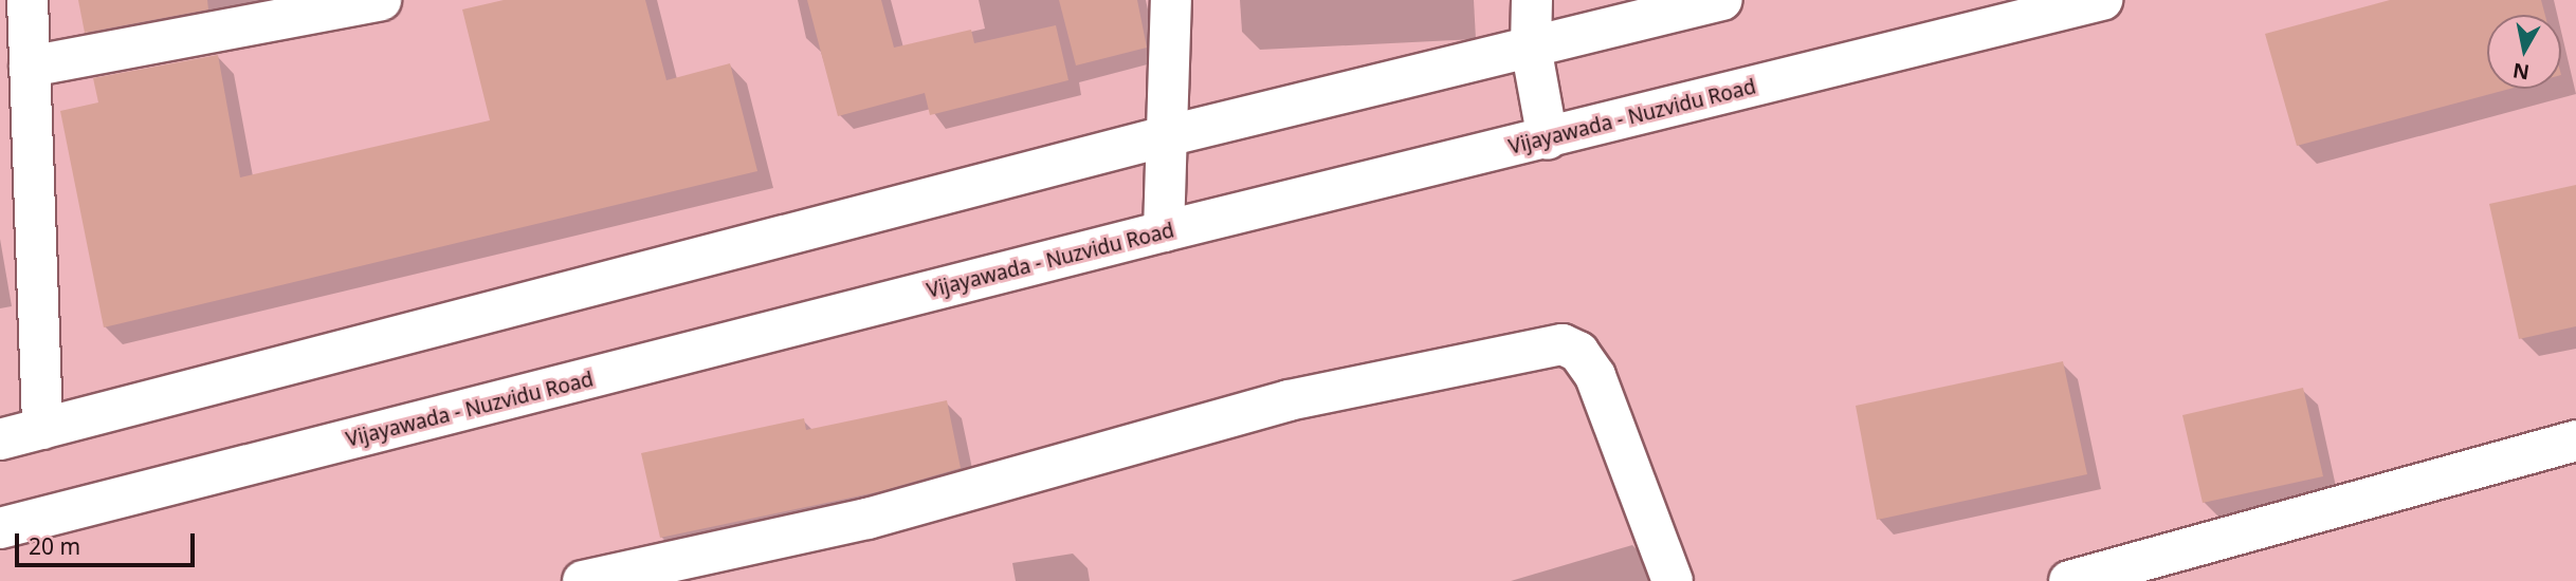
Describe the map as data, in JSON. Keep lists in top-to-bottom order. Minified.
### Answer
{"streets":{"main road":["Vijayawada - Nuzvidu Road"]},"scale_bar":"20 m","north":"bottom"}
